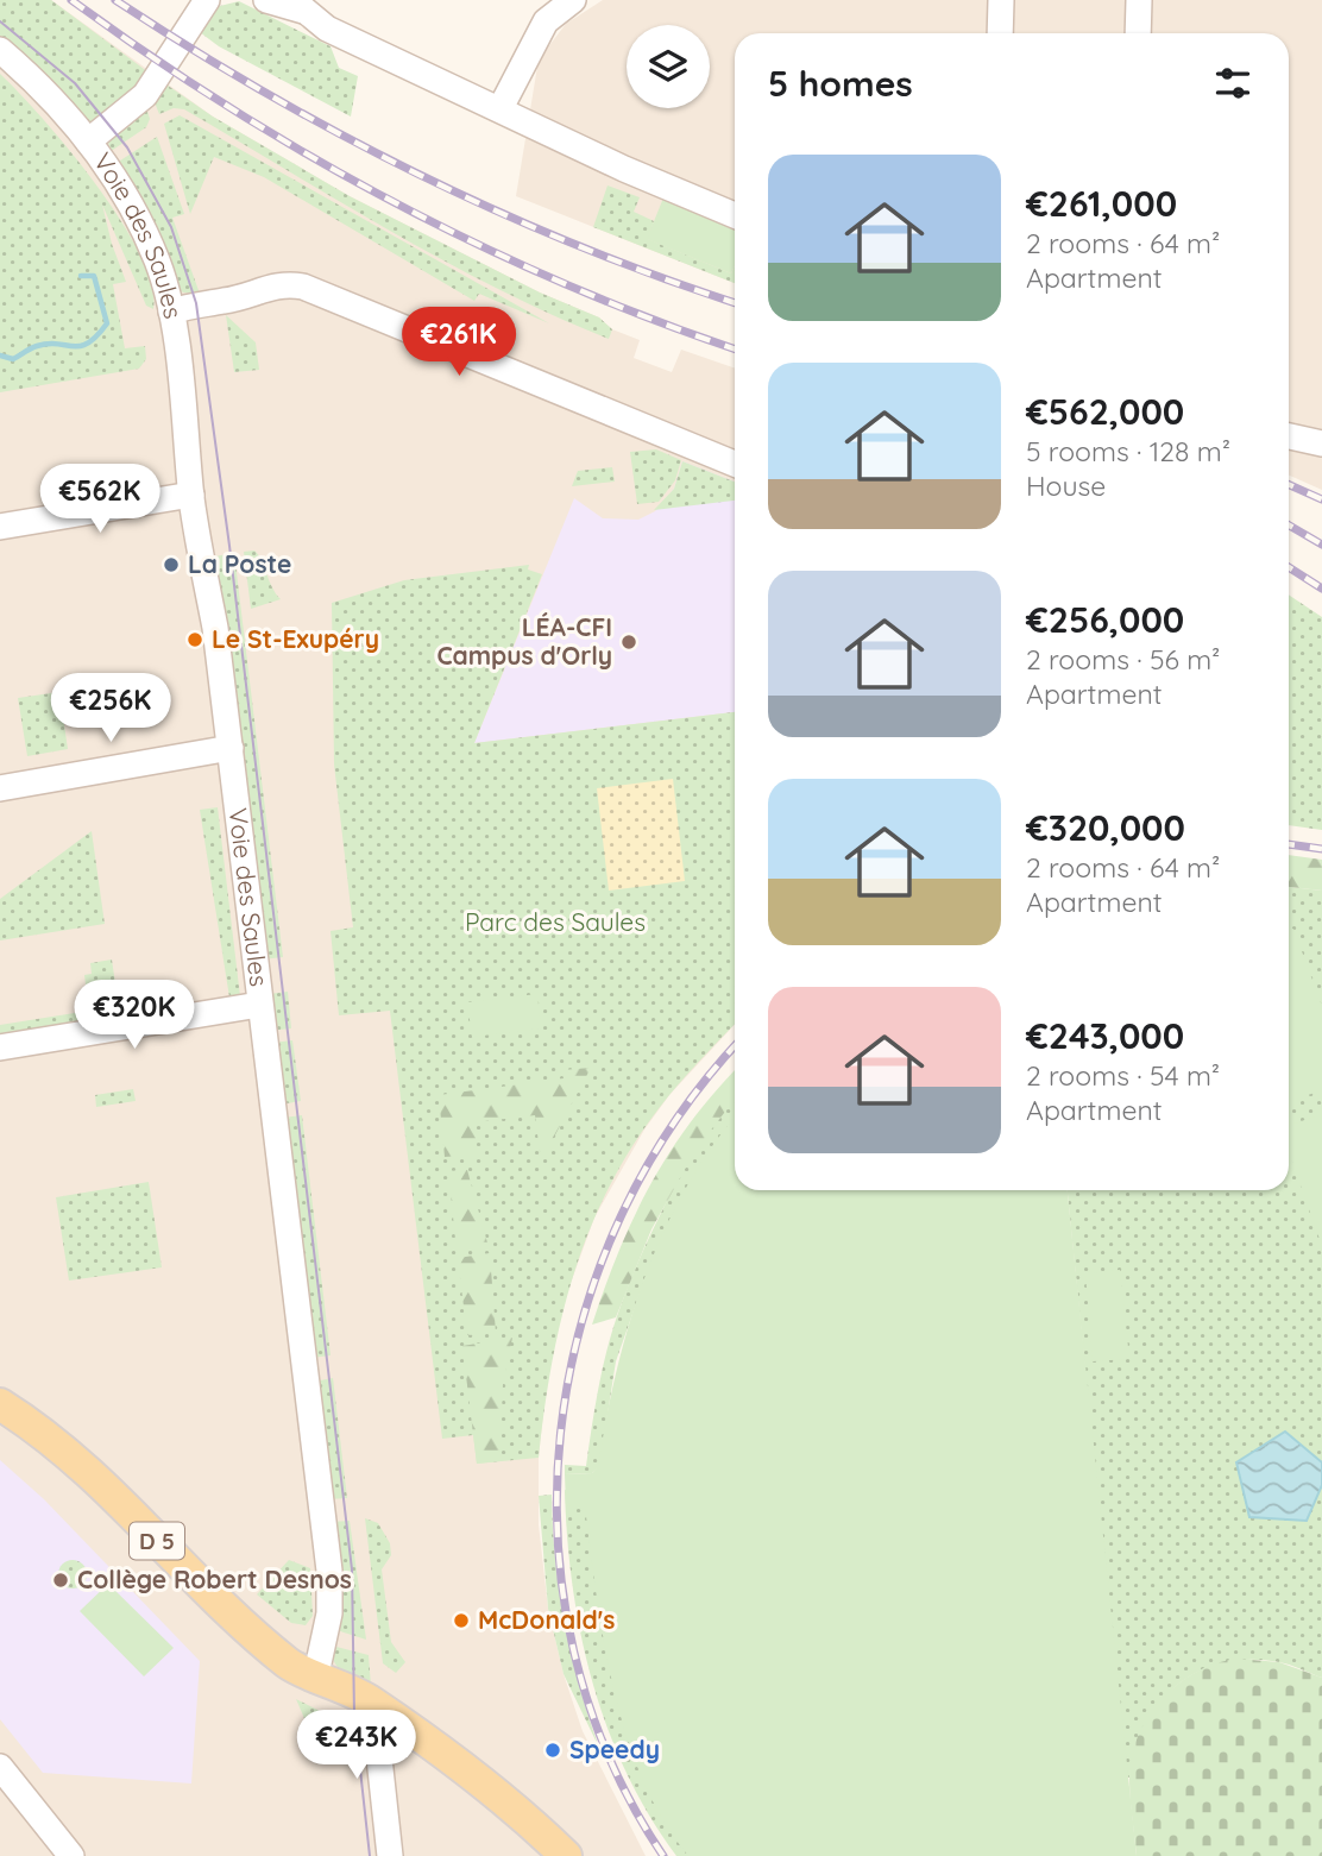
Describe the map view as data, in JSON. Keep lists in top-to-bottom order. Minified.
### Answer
{"streets":{"main road":["D 5"],"street":["Voie des Saules"]},"crossings":[["Voie des Saules","D 5"]],"parks":["Parc des Saules"],"places":["La Poste","Le St-Exupéry","LÉA-CFI Campus d'Orly","Collège Robert Desnos","McDonald's","Speedy"],"page":{"heading":"5 homes","list":[{"name":"€261,000","note":"2 rooms · 64 m² · Apartment"},{"name":"€562,000","note":"5 rooms · 128 m² · House"},{"name":"€256,000","note":"2 rooms · 56 m² · Apartment"},{"name":"€320,000","note":"2 rooms · 64 m² · Apartment"},{"name":"€243,000","note":"2 rooms · 54 m² · Apartment"}],"price":["€261K","€562K","€256K","€320K","€243K"]}}
